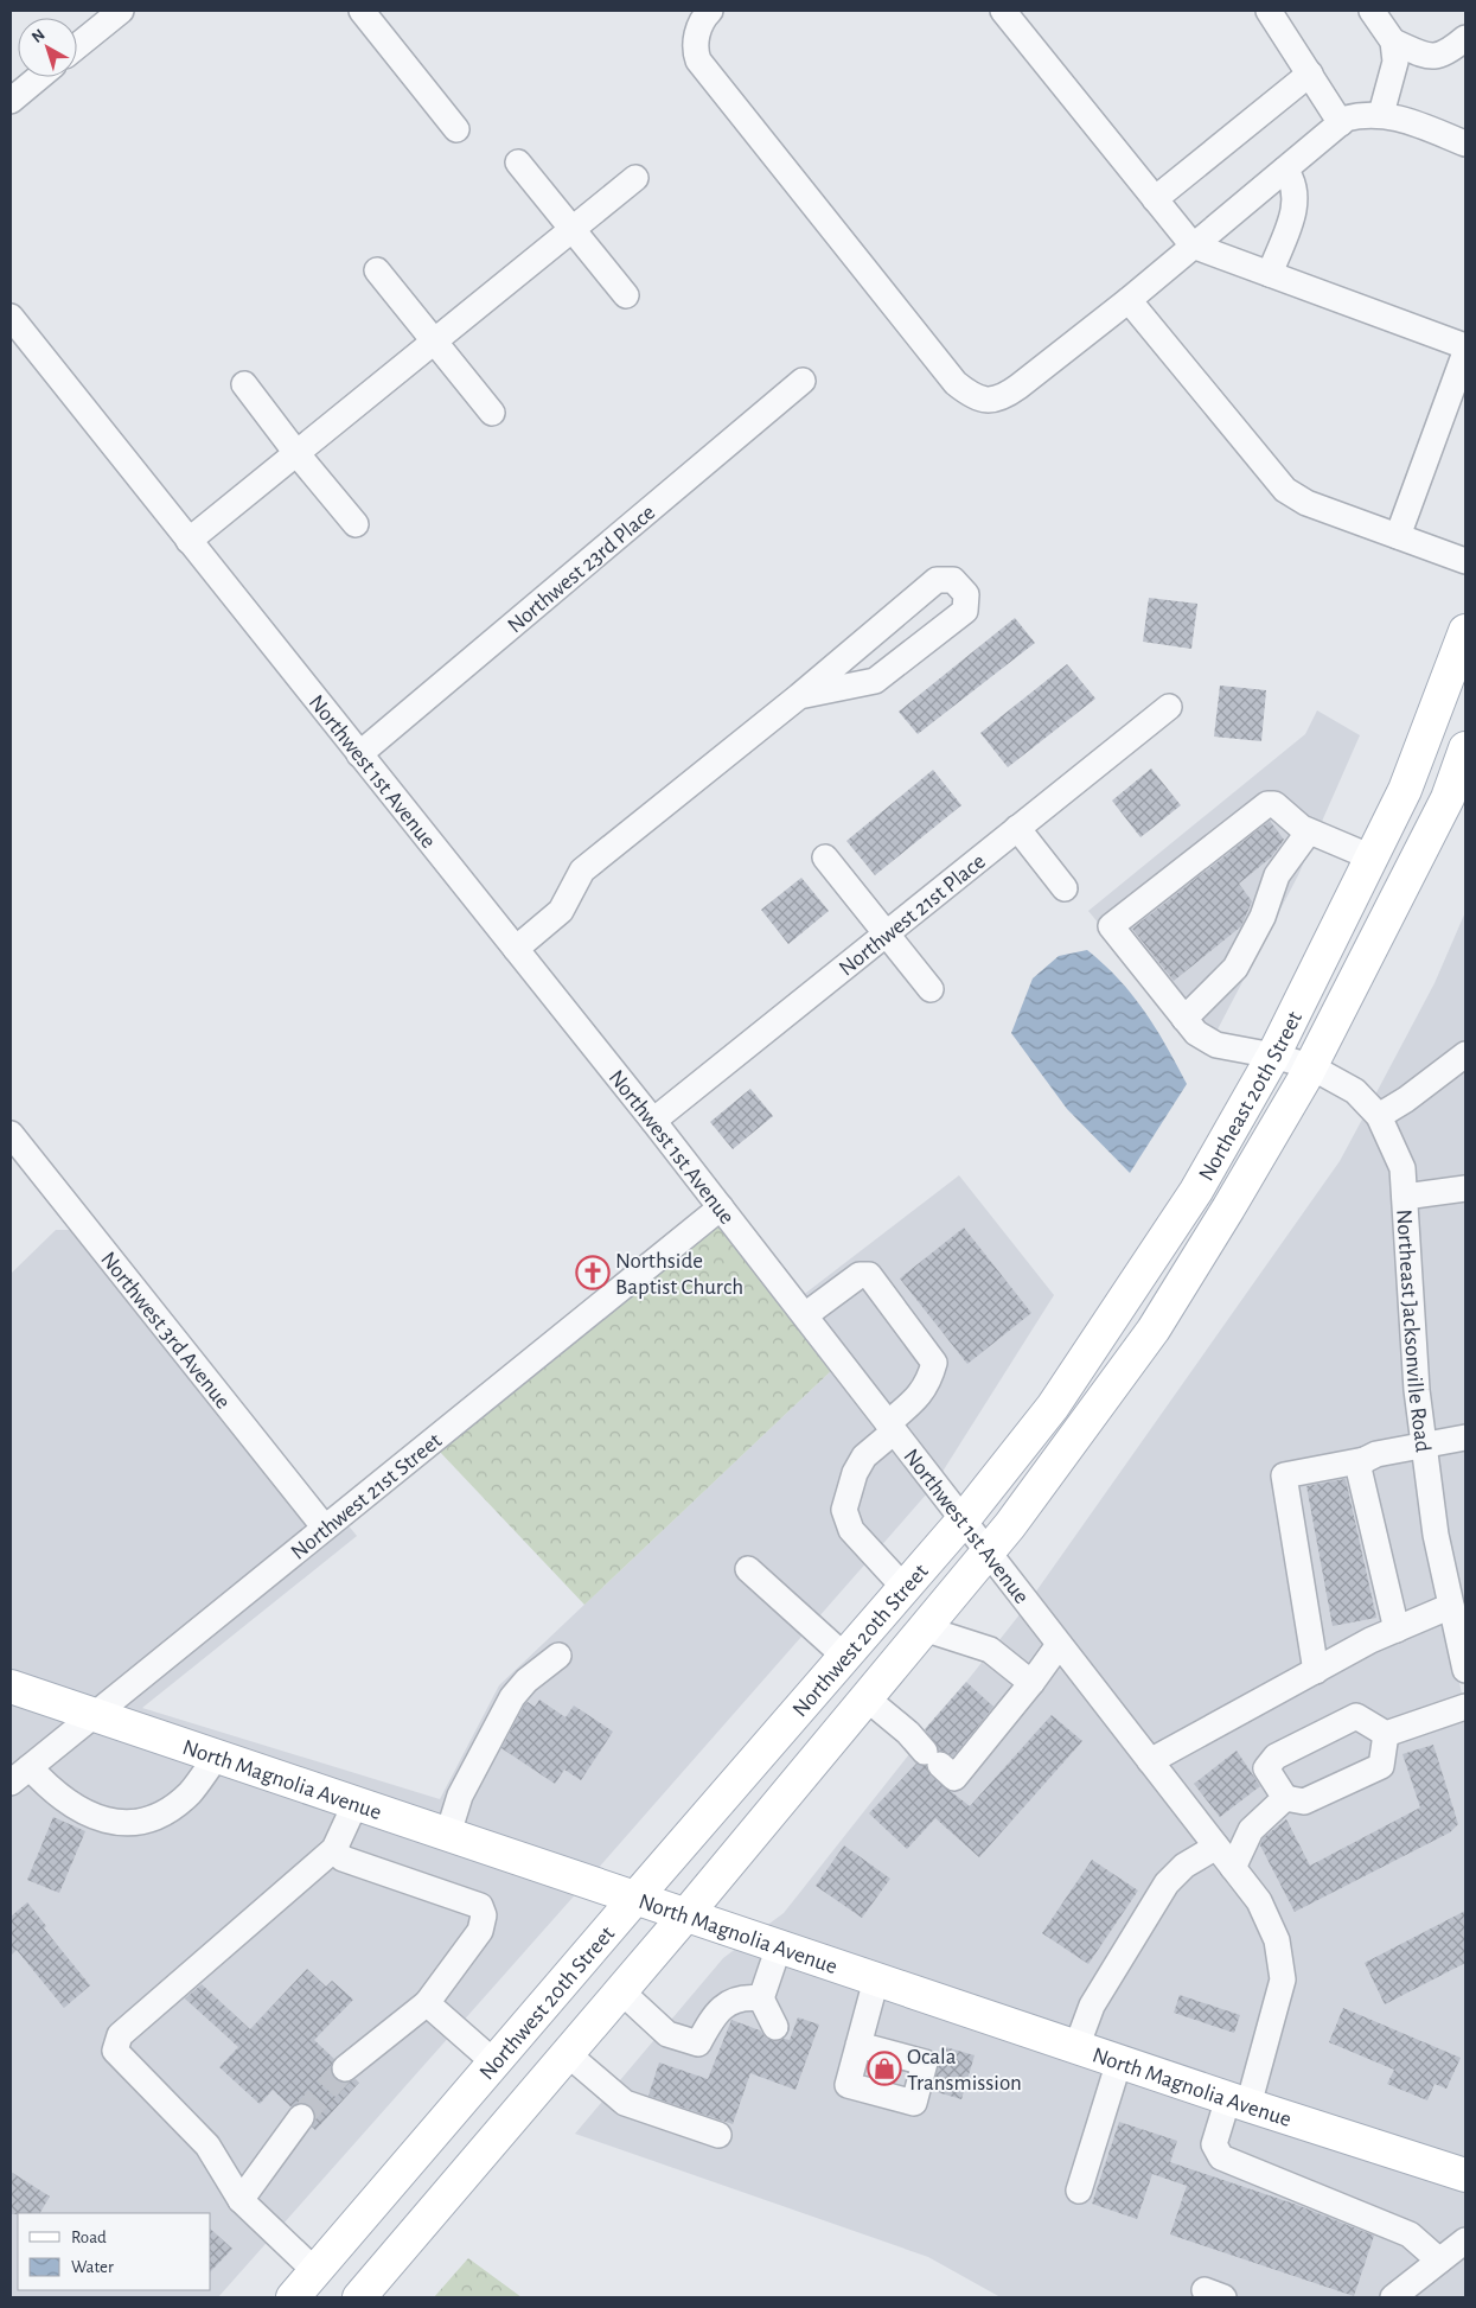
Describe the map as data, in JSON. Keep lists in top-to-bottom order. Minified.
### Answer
{"streets":{"main road":["Northeast 20th Street","Northwest 20th Street","North Magnolia Avenue"],"street":["Northwest 23rd Place","Northwest 1st Avenue","Northwest 21st Place","Northwest 3rd Avenue","Northeast Jacksonville Road","Northwest 21st Street"]},"crossings":[["Northwest 23rd Place","Northwest 1st Avenue"],["Northwest 1st Avenue","Northwest 21st Place"],["Northwest 1st Avenue","Northeast 20th Street"],["Northwest 1st Avenue","Northwest 21st Street"],["Northwest 1st Avenue","Northwest 20th Street"],["Northwest 1st Avenue","North Magnolia Avenue"],["Northeast 20th Street","Northeast Jacksonville Road"],["Northeast 20th Street","Northwest 20th Street"],["Northwest 3rd Avenue","Northwest 21st Street"],["Northwest 21st Street","North Magnolia Avenue"],["Northwest 20th Street","North Magnolia Avenue"]],"places":{"church":["Northside Baptist Church"],"shop":["Ocala Transmission"]},"legend":["Road","Water"],"north":"top left"}
